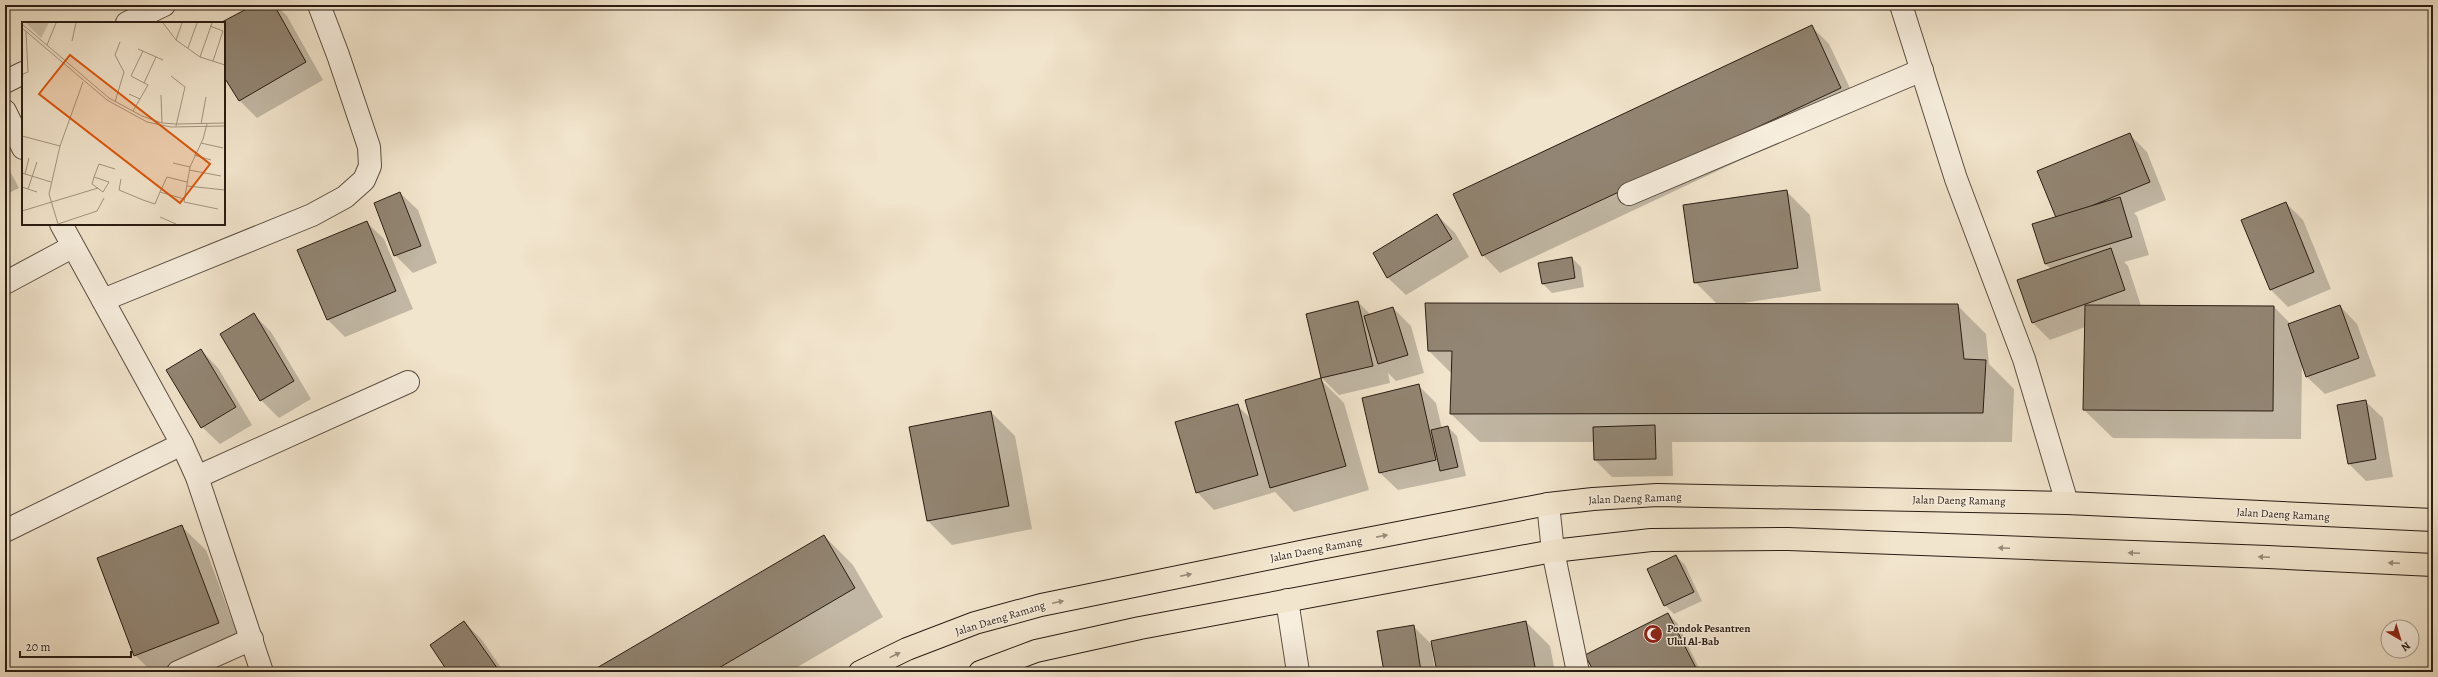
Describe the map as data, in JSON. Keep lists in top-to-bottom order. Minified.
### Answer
{"streets":{"main road":["Jalan Daeng Ramang"]},"places":{"mosque":["Pondok Pesantren Ulul Al-Bab"]},"scale_bar":"20 m","north":"bottom right"}
